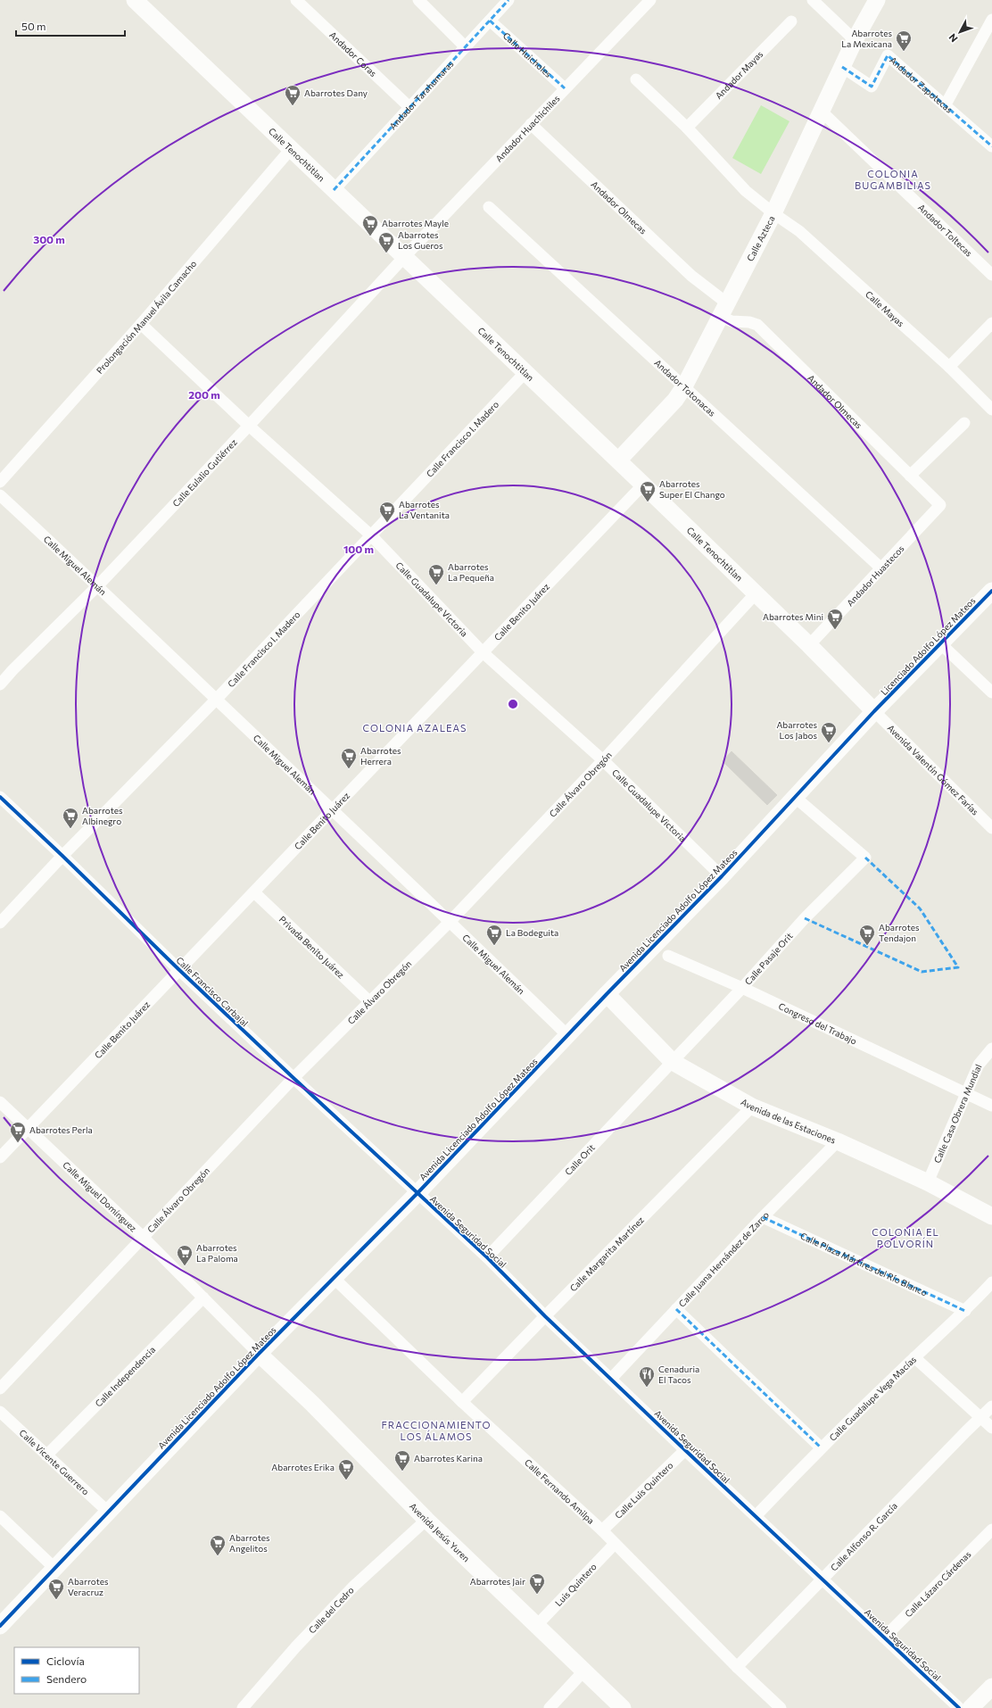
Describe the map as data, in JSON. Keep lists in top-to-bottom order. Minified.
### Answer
{"streets":{"street":["Andador Coras","Calle Huicholes","Andador Mayas","Andador Zapotecas","Andador Tarahumaras","Andador Huachichiles","Calle Tenochtitlan","Andador Olmecas","Andador Toltecas","Calle Azteca","Calle Mayas","Prolongación Manuel Ávila Camacho","Andador Totonacas","Calle Francisco I. Madero","Calle Eulalio Gutiérrez","Calle Miguel Alemán","Andador Huastecos","Calle Guadalupe Victoria","Calle Benito Juárez","Licenciado Adolfo López Mateos","Avenida Valentín Gómez Farías","Calle Álvaro Obregón","Avenida Licenciado Adolfo López Mateos","Privada Benito Juárez","Calle Pasaje Orit","Calle Francisco Carbajal","Congreso del Trabajo","Calle Casa Obrera Mundial","Avenida de las Estaciones","Calle Orit","Calle Miguel Domínguez","Avenida Seguridad Social","Calle Margarita Martínez","Calle Juana Hernández de Zarco","Calle Plaza Mártires del Río Blanco","Calle Independencia","Calle Guadalupe Vega Macías","Calle Vicente Guerrero","Calle Luis Quintero","Calle Fernando Amilpa","Avenida Jesús Yuren","Calle Alfonso R. García","Calle Lázaro Cárdenas","Luis Quintero","Calle del Cedro"]},"crossings":[["Andador Coras","Andador Tarahumaras"],["Calle Huicholes","Andador Tarahumaras"],["Calle Huicholes","Andador Huachichiles"],["Andador Zapotecas","Calle Azteca"],["Andador Tarahumaras","Calle Tenochtitlan"],["Andador Huachichiles","Calle Tenochtitlan"],["Andador Huachichiles","Andador Olmecas"],["Andador Huachichiles","Calle Eulalio Gutiérrez"],["Calle Tenochtitlan","Calle Azteca"],["Calle Tenochtitlan","Prolongación Manuel Ávila Camacho"],["Calle Tenochtitlan","Calle Francisco I. Madero"],["Calle Tenochtitlan","Calle Eulalio Gutiérrez"],["Calle Tenochtitlan","Andador Huastecos"],["Calle Tenochtitlan","Calle Benito Juárez"],["Calle Tenochtitlan","Licenciado Adolfo López Mateos"],["Calle Tenochtitlan","Avenida Valentín Gómez Farías"],["Calle Tenochtitlan","Calle Álvaro Obregón"],["Calle Tenochtitlan","Avenida Licenciado Adolfo López Mateos"],["Andador Olmecas","Calle Azteca"],["Andador Olmecas","Andador Huastecos"],["Andador Toltecas","Calle Azteca"],["Calle Azteca","Calle Mayas"],["Calle Azteca","Andador Totonacas"],["Prolongación Manuel Ávila Camacho","Calle Guadalupe Victoria"],["Andador Totonacas","Andador Huastecos"],["Calle Francisco I. Madero","Calle Miguel Alemán"],["Calle Francisco I. Madero","Calle Guadalupe Victoria"],["Calle Francisco I. Madero","Calle Francisco Carbajal"],["Calle Eulalio Gutiérrez","Calle Miguel Alemán"],["Calle Eulalio Gutiérrez","Calle Guadalupe Victoria"],["Calle Miguel Alemán","Calle Benito Juárez"],["Calle Miguel Alemán","Calle Álvaro Obregón"],["Calle Miguel Alemán","Avenida Licenciado Adolfo López Mateos"],["Calle Guadalupe Victoria","Calle Benito Juárez"],["Calle Guadalupe Victoria","Calle Álvaro Obregón"],["Calle Guadalupe Victoria","Avenida Licenciado Adolfo López Mateos"],["Calle Benito Juárez","Privada Benito Juárez"],["Calle Benito Juárez","Calle Francisco Carbajal"],["Calle Benito Juárez","Calle Miguel Domínguez"],["Licenciado Adolfo López Mateos","Avenida Valentín Gómez Farías"],["Licenciado Adolfo López Mateos","Avenida Licenciado Adolfo López Mateos"],["Avenida Valentín Gómez Farías","Avenida Licenciado Adolfo López Mateos"],["Calle Álvaro Obregón","Privada Benito Juárez"],["Calle Álvaro Obregón","Calle Francisco Carbajal"],["Calle Álvaro Obregón","Calle Miguel Domínguez"],["Avenida Licenciado Adolfo López Mateos","Calle Pasaje Orit"],["Avenida Licenciado Adolfo López Mateos","Calle Francisco Carbajal"],["Avenida Licenciado Adolfo López Mateos","Avenida de las Estaciones"],["Avenida Licenciado Adolfo López Mateos","Calle Miguel Domínguez"],["Avenida Licenciado Adolfo López Mateos","Avenida Seguridad Social"],["Avenida Licenciado Adolfo López Mateos","Calle Vicente Guerrero"],["Avenida Licenciado Adolfo López Mateos","Calle Fernando Amilpa"],["Avenida Licenciado Adolfo López Mateos","Avenida Jesús Yuren"],["Calle Pasaje Orit","Congreso del Trabajo"],["Calle Pasaje Orit","Avenida de las Estaciones"],["Calle Pasaje Orit","Calle Orit"],["Calle Francisco Carbajal","Avenida Seguridad Social"],["Congreso del Trabajo","Calle Casa Obrera Mundial"],["Calle Casa Obrera Mundial","Avenida de las Estaciones"],["Avenida de las Estaciones","Calle Orit"],["Avenida de las Estaciones","Calle Margarita Martínez"],["Avenida de las Estaciones","Calle Juana Hernández de Zarco"],["Calle Orit","Avenida Seguridad Social"],["Calle Miguel Domínguez","Calle Independencia"],["Calle Miguel Domínguez","Avenida Jesús Yuren"],["Avenida Seguridad Social","Calle Margarita Martínez"],["Avenida Seguridad Social","Calle Juana Hernández de Zarco"],["Avenida Seguridad Social","Calle Guadalupe Vega Macías"],["Avenida Seguridad Social","Calle Luis Quintero"],["Avenida Seguridad Social","Calle Alfonso R. García"],["Avenida Seguridad Social","Calle Lázaro Cárdenas"],["Calle Margarita Martínez","Calle Fernando Amilpa"],["Calle Juana Hernández de Zarco","Calle Plaza Mártires del Río Blanco"],["Calle Plaza Mártires del Río Blanco","Calle Guadalupe Vega Macías"],["Calle Independencia","Calle Vicente Guerrero"],["Calle Luis Quintero","Calle Fernando Amilpa"],["Calle Fernando Amilpa","Calle Alfonso R. García"],["Calle Fernando Amilpa","Luis Quintero"],["Avenida Jesús Yuren","Luis Quintero"],["Avenida Jesús Yuren","Calle del Cedro"]],"districts":["COLONIA BUGAMBILIAS","COLONIA AZALEAS","COLONIA EL POLVORÍN","FRACCIONAMIENTO LOS ÁLAMOS"],"places":{"supermarket":["Abarrotes La Mexicana","Abarrotes Dany","Abarrotes Mayle","Abarrotes Los Gueros","Abarrotes Super El Chango","Abarrotes La Ventanita","Abarrotes La Pequeña","Abarrotes Mini","Abarrotes Los Jabos","Abarrotes Herrera","Abarrotes Albinegro","La Bodeguita","Abarrotes Tendajon","Abarrotes Perla","Abarrotes La Paloma","Abarrotes Karina","Abarrotes Erika","Abarrotes Angelitos","Abarrotes Jair","Abarrotes Veracruz"],"restaurant":["Cenaduria El Tacos"]},"legend":["Ciclovía","Sendero"],"scale_bar":"50 m","north":"bottom left","rings":["300 m","200 m","100 m"]}
